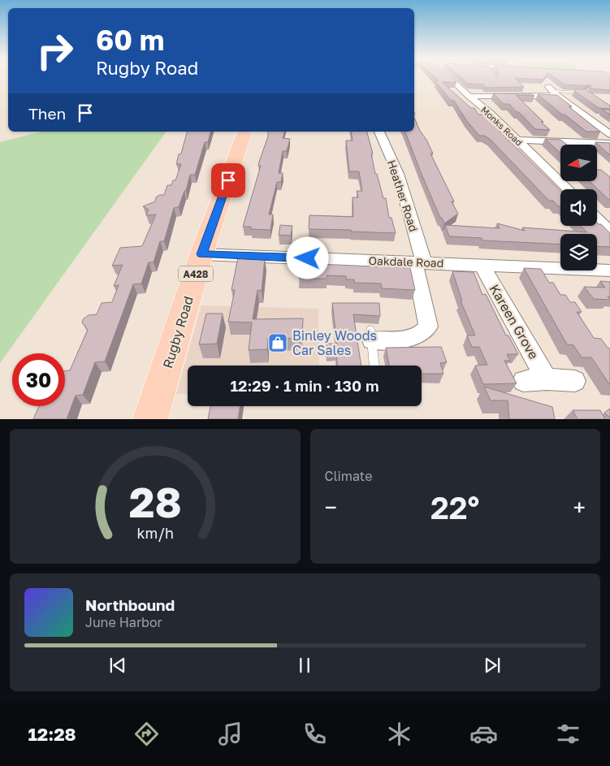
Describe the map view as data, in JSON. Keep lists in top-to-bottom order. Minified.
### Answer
{"streets":{"main road":["A428","Rugby Road"],"street":["Monks Road","Heather Road","Oakdale Road","Kareen Grove"]},"crossings":[["Heather Road","Oakdale Road"],["Oakdale Road","Kareen Grove"],["Oakdale Road","Rugby Road"]],"places":{"shop":["Binley Woods Car Sales"]},"north":"left","page":{"turn":["60 m","Rugby Road"],"then":"Then","limit":"30","trip":"12:29 · 1 min · 130 m","tile":"Climate","heat":["−","22°","+"],"song":["Northbound","June Harbor"],"tabs":"12:28","gauge":["28","km/h"]}}
